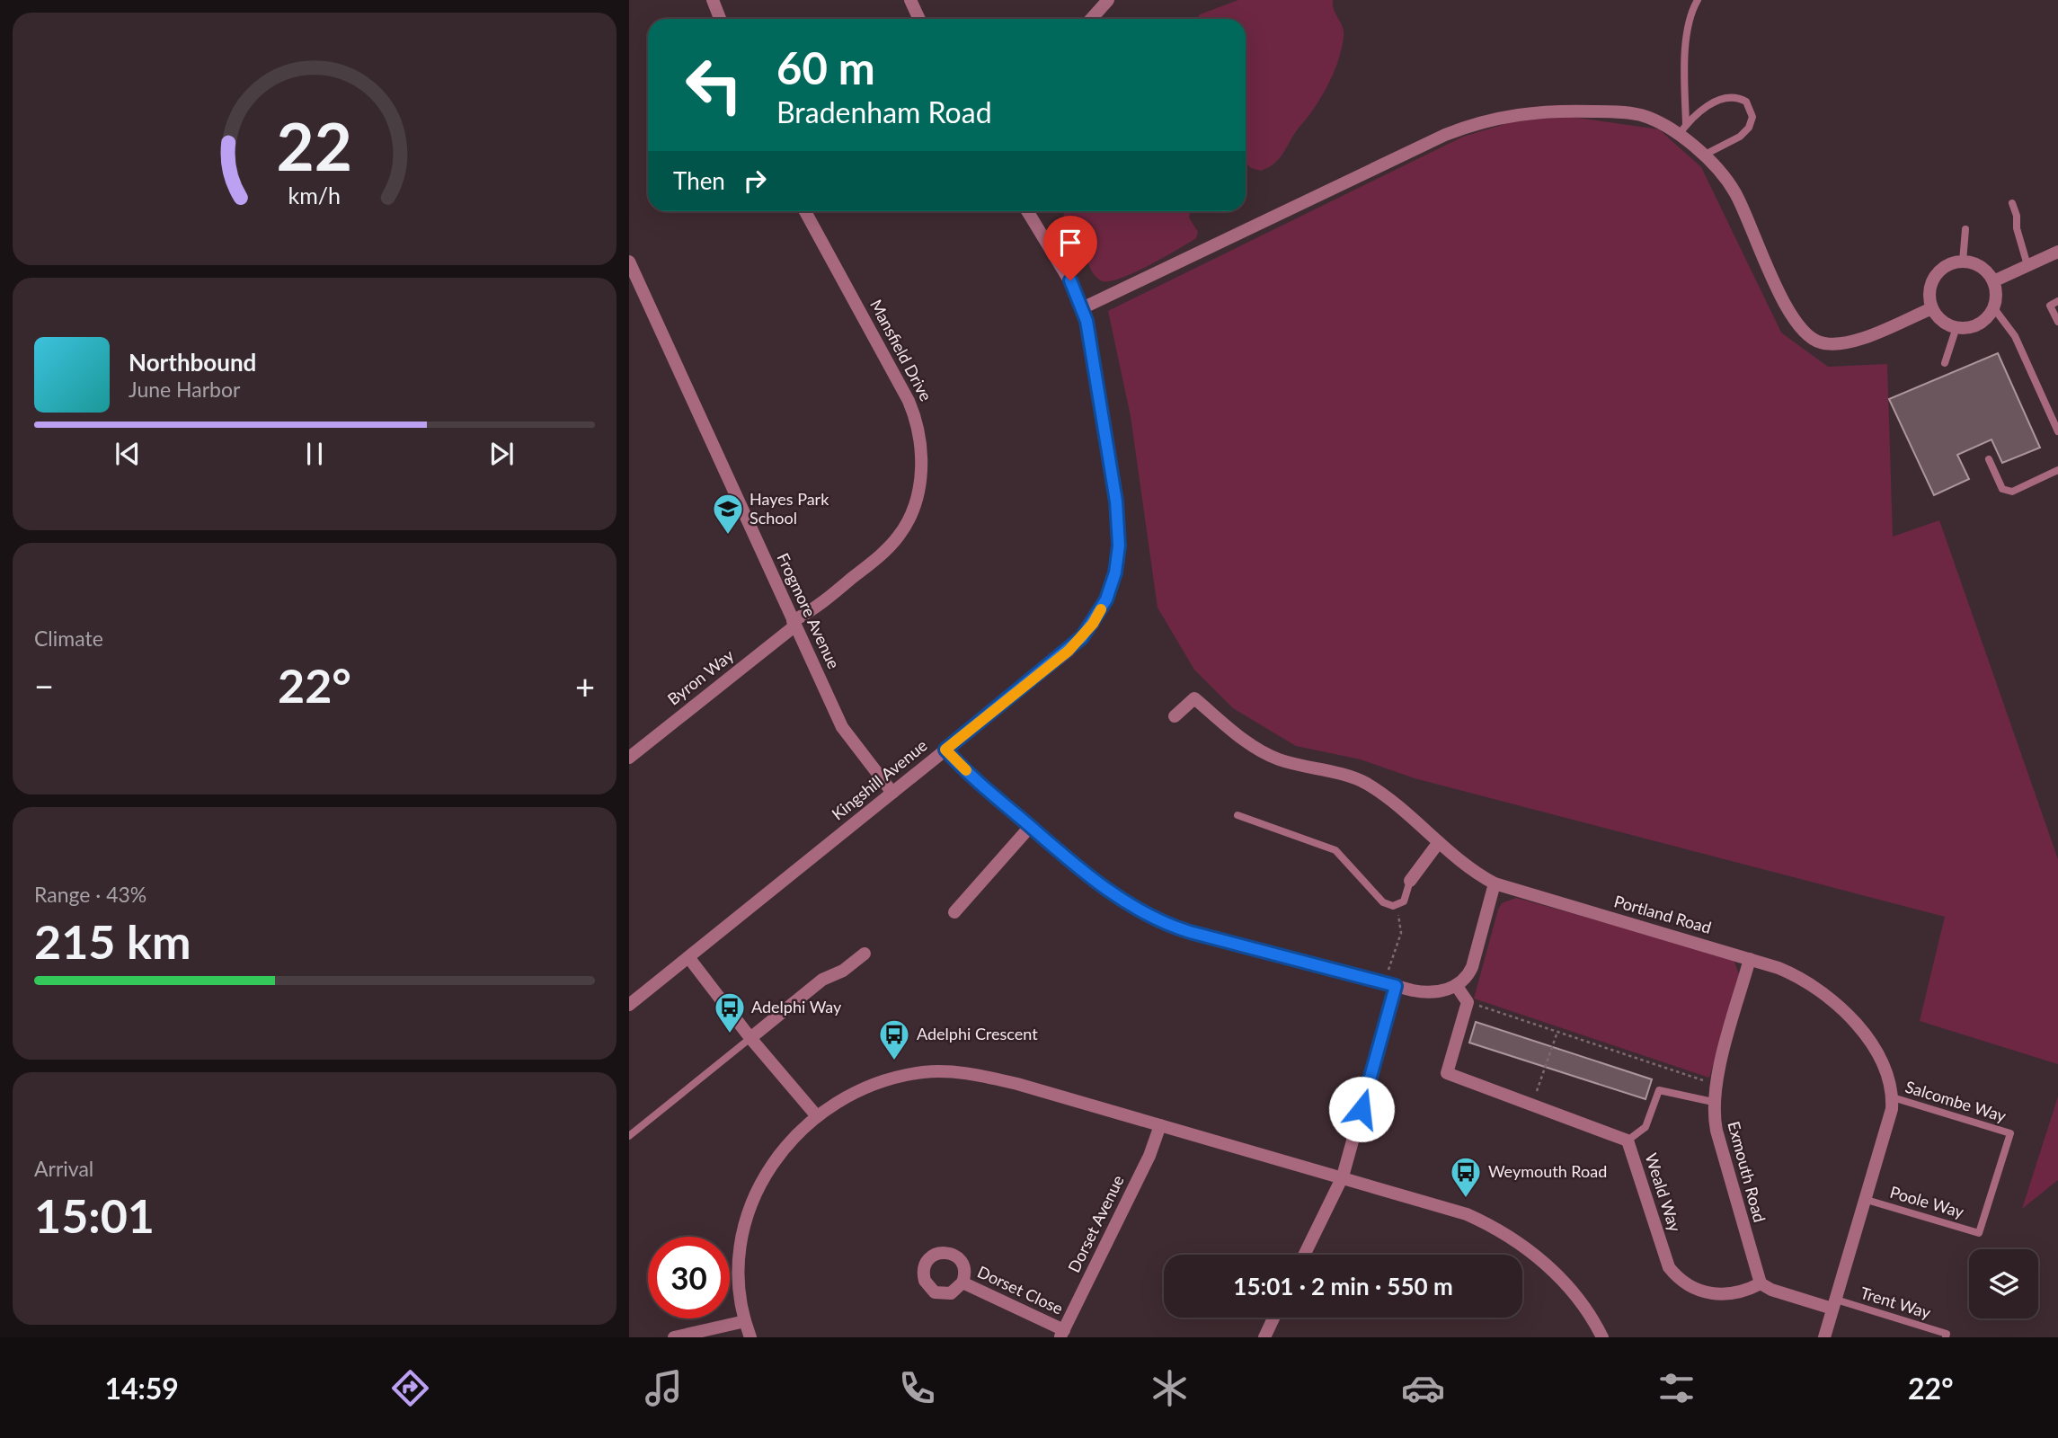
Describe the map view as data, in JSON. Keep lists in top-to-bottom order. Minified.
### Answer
{"streets":{"street":["Mansfield Drive","Frogmore Avenue","Byron Way","Kingshill Avenue","Portland Road","Exmouth Road","Weald Way","Dorset Avenue","Dorset Close"],"lane":["Salcombe Way","Poole Way","Trent Way"]},"crossings":[["Mansfield Drive","Frogmore Avenue"],["Mansfield Drive","Byron Way"],["Frogmore Avenue","Byron Way"],["Frogmore Avenue","Kingshill Avenue"],["Portland Road","Salcombe Way"],["Portland Road","Exmouth Road"],["Portland Road","Poole Way"],["Portland Road","Trent Way"],["Salcombe Way","Poole Way"],["Exmouth Road","Weald Way"],["Dorset Avenue","Dorset Close"]],"places":{"school or university":["Hayes Park School"],"bus stop":["Adelphi Way","Adelphi Crescent","Weymouth Road"]},"page":{"turn":["60 m","Bradenham Road"],"then":"Then","song":["Northbound","June Harbor"],"tile":["Climate",["Range · 43%","215 km"],["Arrival","15:01"]],"heat":["−","22°","+"],"limit":"30","trip":"15:01 · 2 min · 550 m","tabs":["14:59","22°"],"gauge":["22","km/h"]}}
